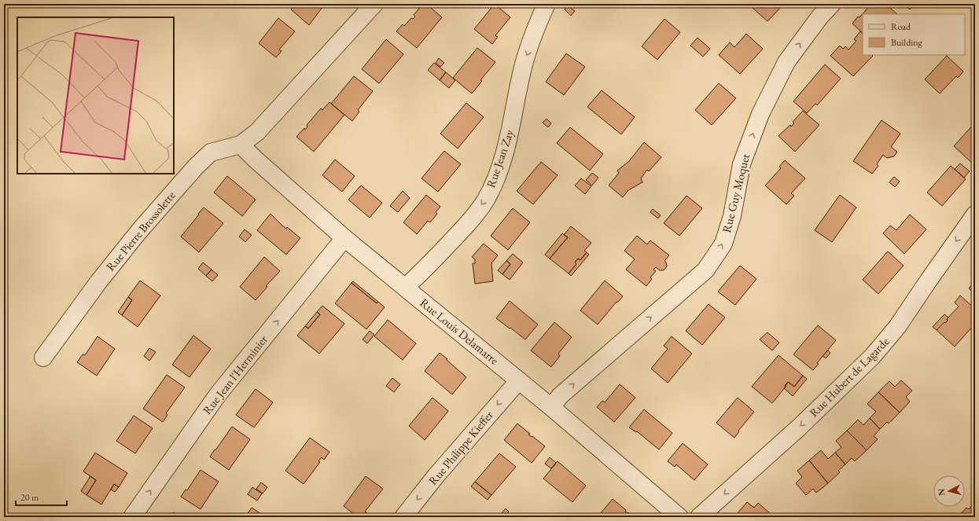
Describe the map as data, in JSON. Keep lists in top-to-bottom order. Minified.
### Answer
{"streets":{"street":["Rue Jean Zay","Rue Guy Moquet","Rue Pierre Brossolette","Rue Louis Delamarre","Rue Jean l'Herminier","Rue Hubert de Lagarde","Rue Philippe Kieffer"]},"crossings":[["Rue Jean Zay","Rue Louis Delamarre"],["Rue Guy Moquet","Rue Louis Delamarre"],["Rue Pierre Brossolette","Rue Louis Delamarre"],["Rue Louis Delamarre","Rue Jean l'Herminier"],["Rue Louis Delamarre","Rue Philippe Kieffer"]],"one_way":["Rue Jean Zay","Rue Guy Moquet","Rue Jean l'Herminier","Rue Hubert de Lagarde","Rue Philippe Kieffer"],"legend":["Road","Building"],"scale_bar":"20 m","north":"left"}
